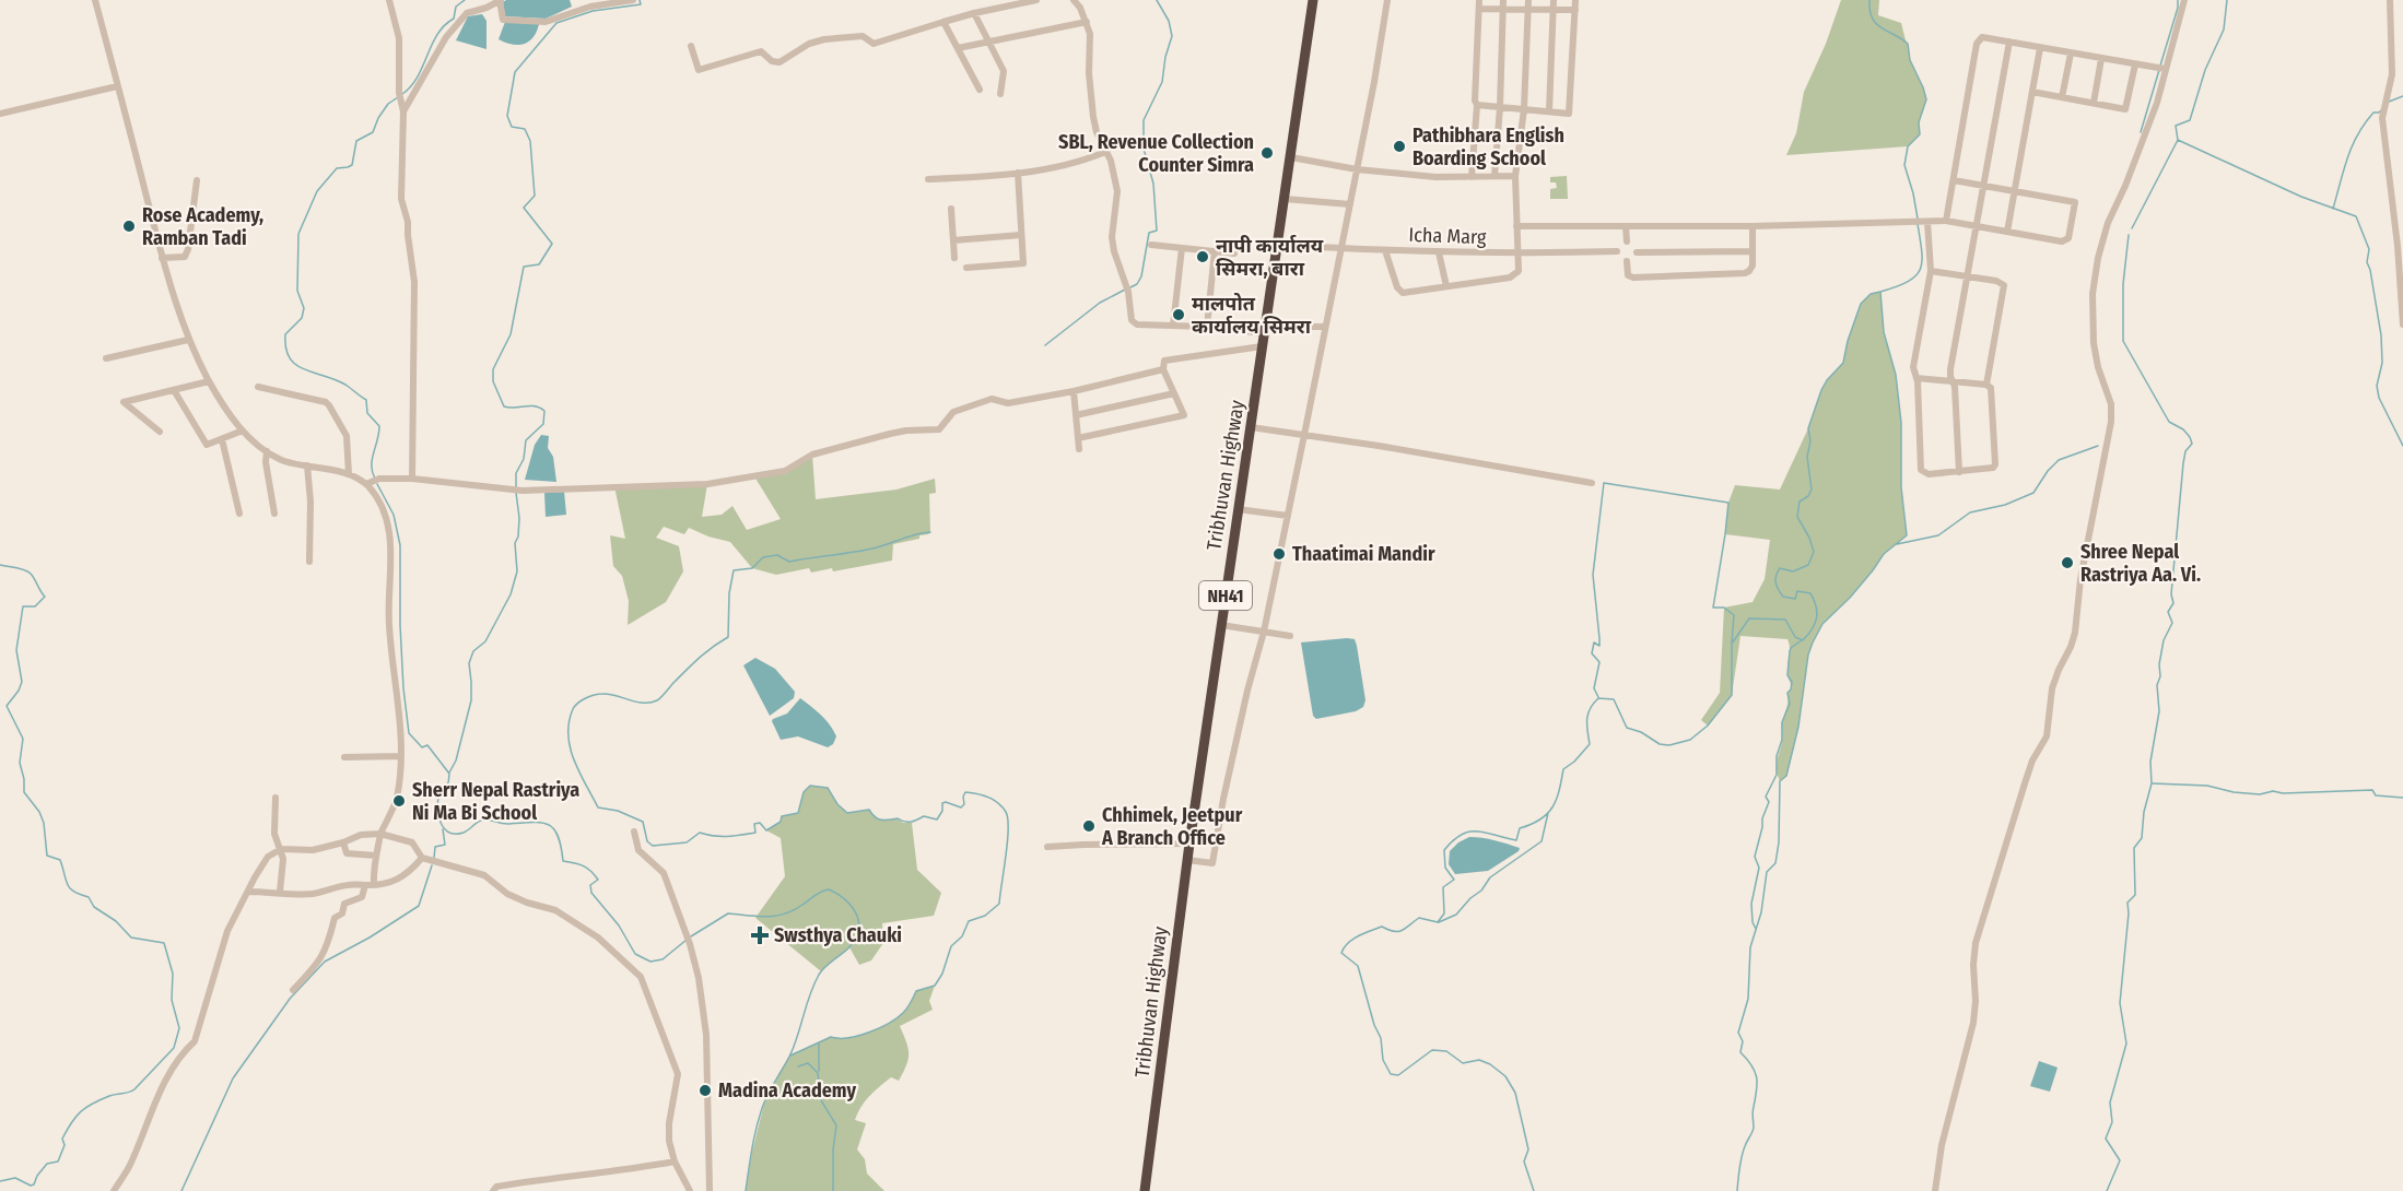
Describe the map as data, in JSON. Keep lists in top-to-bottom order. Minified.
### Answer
{"streets":{"highway":["Tribhuvan Highway","NH41"],"street":["Icha Marg"]},"crossings":[["Icha Marg","Tribhuvan Highway"]],"places":{"other":["Pathibhara English Boarding School","SBL, Revenue Collection Counter Simra","Rose Academy, Ramban Tadi","नापी कार्यालय सिमरा, बारा","मालपोत कार्यालय सिमरा","Thaatimai Mandir","Shree Nepal Rastriya Aa. Vi.","Sherr Nepal Rastriya Ni Ma Bi School","Chhimek, Jeetpur A Branch Office","Madina Academy"],"health":["Swsthya Chauki"]}}
